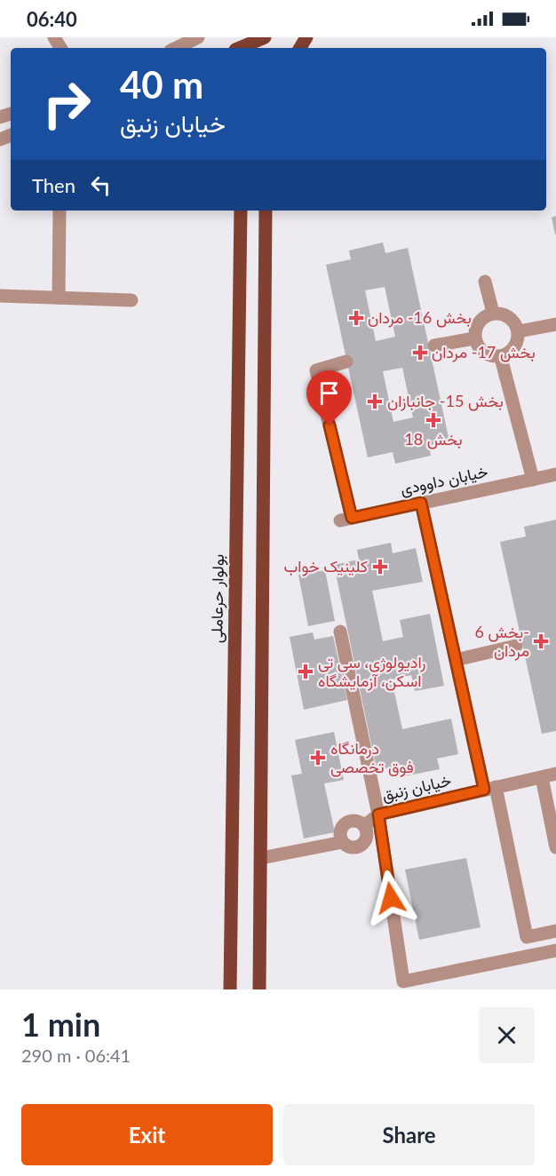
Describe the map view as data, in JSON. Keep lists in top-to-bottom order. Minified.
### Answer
{"streets":{"main road":["بولوار حرعاملی"],"street":["خیابان داوودی","خیابان زنبق"]},"places":{"health":["بخش 16- مردان","بخش 17- مردان","بخش 15- جانبازان","بخش 18","کلینیک خواب","بخش 6- مردان","رادیولوژی، سی تی اسکن، آزمایشگاه","درمانگاه فوق تخصصی"]},"page":{"status":"06:40","turn":["40 m","خیابان زنبق"],"then":"Then","heading":["1 min","290 m · 06:41"],"buttons":["Exit","Share"]}}
